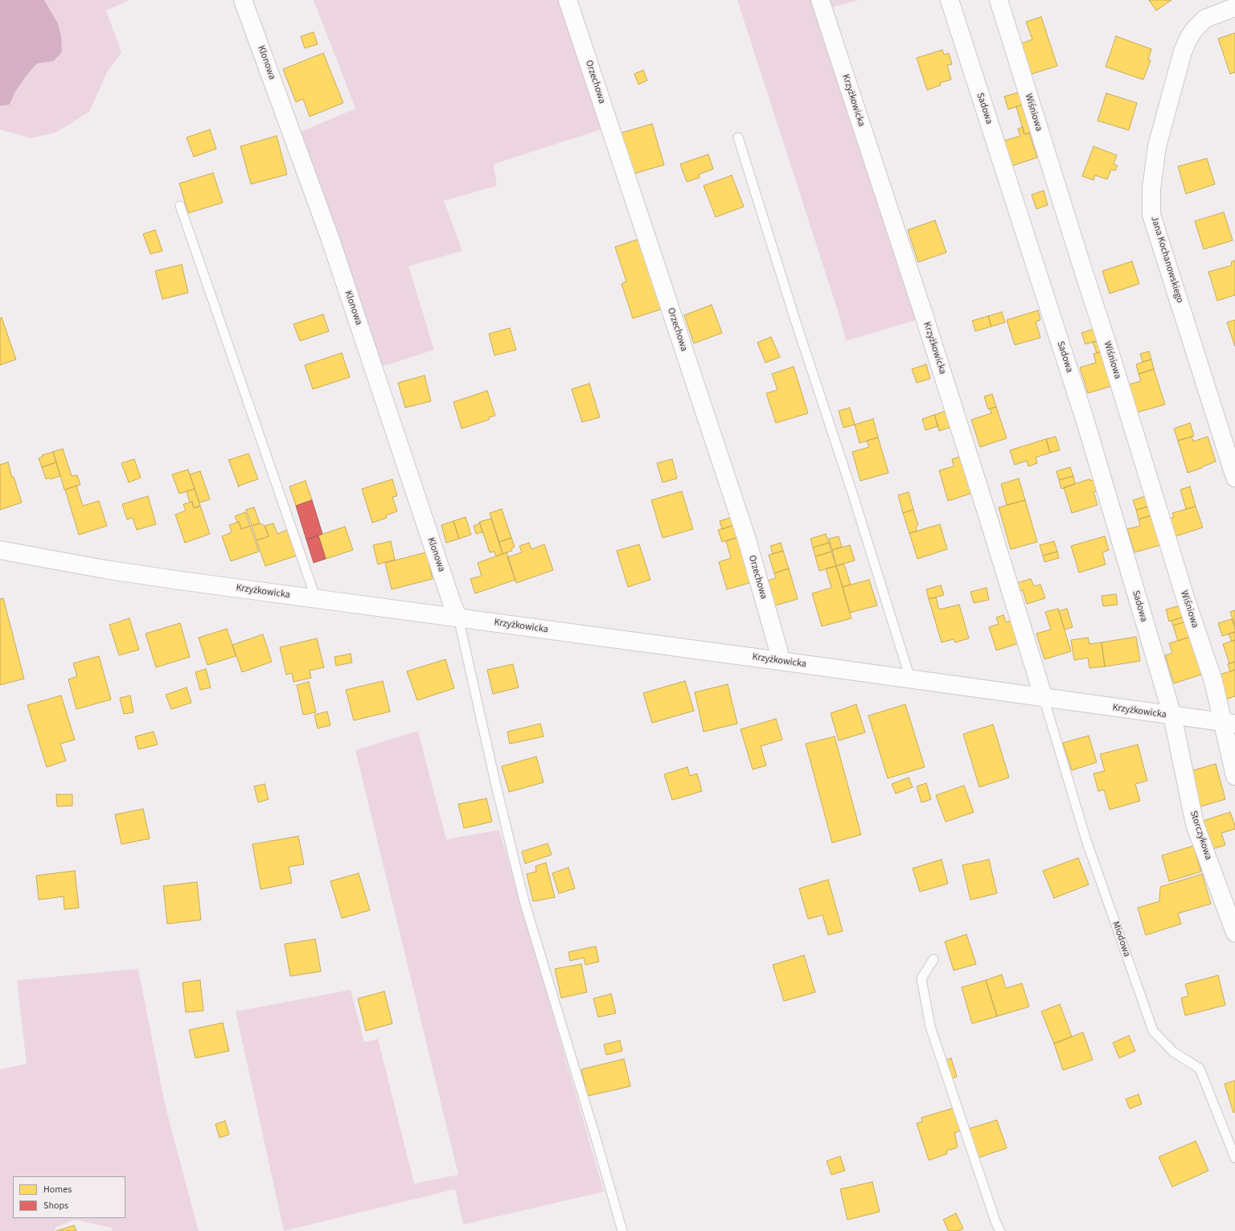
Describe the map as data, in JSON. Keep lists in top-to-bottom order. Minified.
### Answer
{"streets":{"street":["Klonowa","Orzechowa","Krzyżkowicka","Sadowa","Wiśniowa","Jana Kochanowskiego","Storczykowa"],"lane":["Miodowa"]},"crossings":[["Klonowa","Krzyżkowicka"],["Orzechowa","Krzyżkowicka"],["Krzyżkowicka","Sadowa"],["Krzyżkowicka","Wiśniowa"],["Krzyżkowicka","Storczykowa"],["Krzyżkowicka","Miodowa"],["Sadowa","Storczykowa"]],"legend":["Homes","Shops"]}
